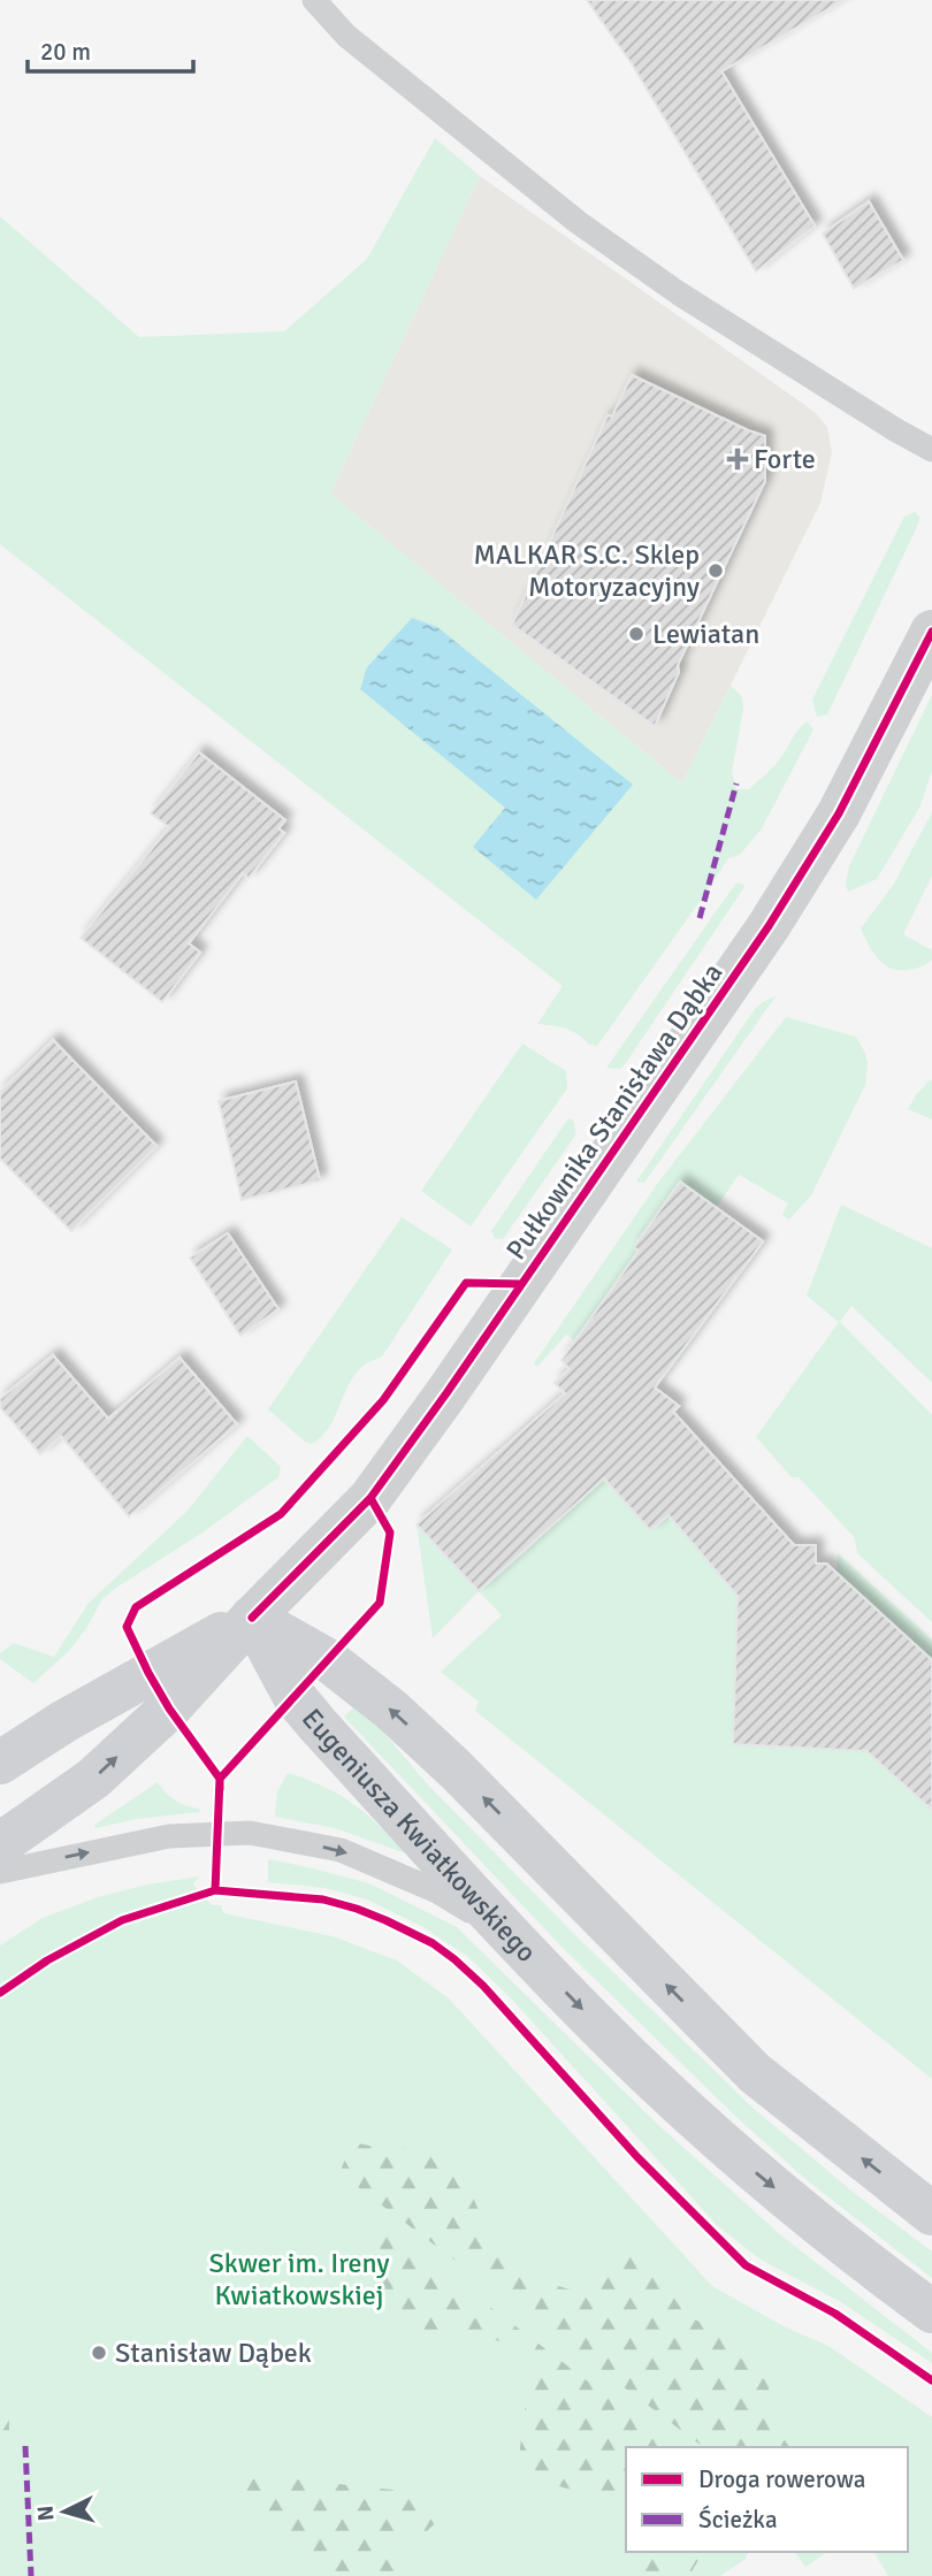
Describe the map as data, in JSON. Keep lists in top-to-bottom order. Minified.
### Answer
{"streets":{"main road":["Pułkownika Stanisława Dąbka","Eugeniusza Kwiatkowskiego"]},"crossings":[["Pułkownika Stanisława Dąbka","Eugeniusza Kwiatkowskiego"]],"parks":["Skwer im. Ireny Kwiatkowskiej"],"places":{"health":["Forte"],"other":["MALKAR S.C. Sklep Motoryzacyjny","Lewiatan","Stanisław Dąbek"]},"legend":["Droga rowerowa","Ścieżka"],"scale_bar":"20 m","north":"left"}
